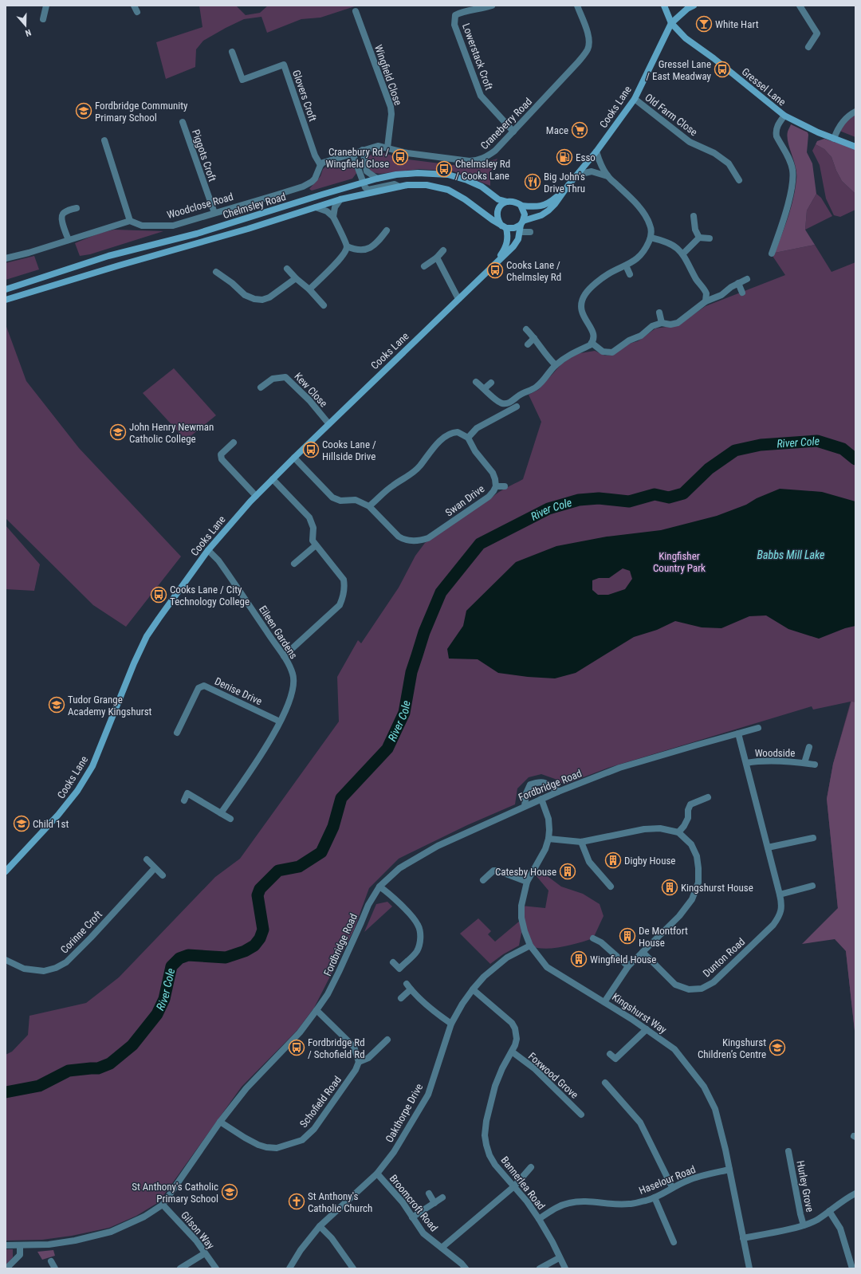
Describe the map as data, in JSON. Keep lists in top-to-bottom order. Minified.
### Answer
{"streets":{"street":["Lowerstack Croft","Wingfield Close","Gressel Lane","Glovers Croft","Cooks Lane","Old Farm Close","Craneberry Road","Piggots Croft","Woodclose Road","Chelmsley Road","Kew Close","Swan Drive","Eileen Gardens","Denise Drive","Woodside","Fordbridge Road","Corinne Croft","Dunton Road","Kingshurst Way","Foxwood Grove","Schofield Road","Oakthorpe Drive","Haselour Road","Bannerlea Road","Hurley Grove","Broomcroft Road","Gilson Way"]},"crossings":[["Lowerstack Croft","Craneberry Road"],["Wingfield Close","Craneberry Road"],["Gressel Lane","Cooks Lane"],["Glovers Croft","Woodclose Road"],["Cooks Lane","Old Farm Close"],["Cooks Lane","Chelmsley Road"],["Cooks Lane","Kew Close"],["Cooks Lane","Swan Drive"],["Cooks Lane","Eileen Gardens"],["Piggots Croft","Woodclose Road"],["Eileen Gardens","Denise Drive"],["Woodside","Dunton Road"],["Fordbridge Road","Dunton Road"],["Fordbridge Road","Kingshurst Way"],["Fordbridge Road","Schofield Road"],["Fordbridge Road","Gilson Way"],["Kingshurst Way","Oakthorpe Drive"],["Kingshurst Way","Haselour Road"],["Foxwood Grove","Bannerlea Road"],["Oakthorpe Drive","Bannerlea Road"],["Oakthorpe Drive","Broomcroft Road"],["Haselour Road","Bannerlea Road"]],"water":["River Cole","Babbs Mill Lake"],"parks":["Kingfisher Country Park"],"places":{"bar":["White Hart"],"bus stop":["Gressel Lane / East Meadway","Cranebury Rd / Wingfield Close","Chelmsley Rd / Cooks Lane","Cooks Lane / Chelmsley Rd","Cooks Lane / Hillside Drive","Cooks Lane / City Technology College","Fordbridge Rd / Schofield Rd"],"school or university":["Fordbridge Community Primary School","John Henry Newman Catholic College","Tudor Grange Academy Kingshurst","Child 1st","Kingshurst Children’s Centre","St Anthony's Catholic Primary School"],"supermarket":["Mace"],"fuel station":["Esso"],"restaurant":["Big John's Drive Thru"],"building":["Digby House","Catesby House","Kingshurst House","De Montfort House","Wingfield House"],"church":["St Anthony's Catholic Church"]},"north":"bottom"}
